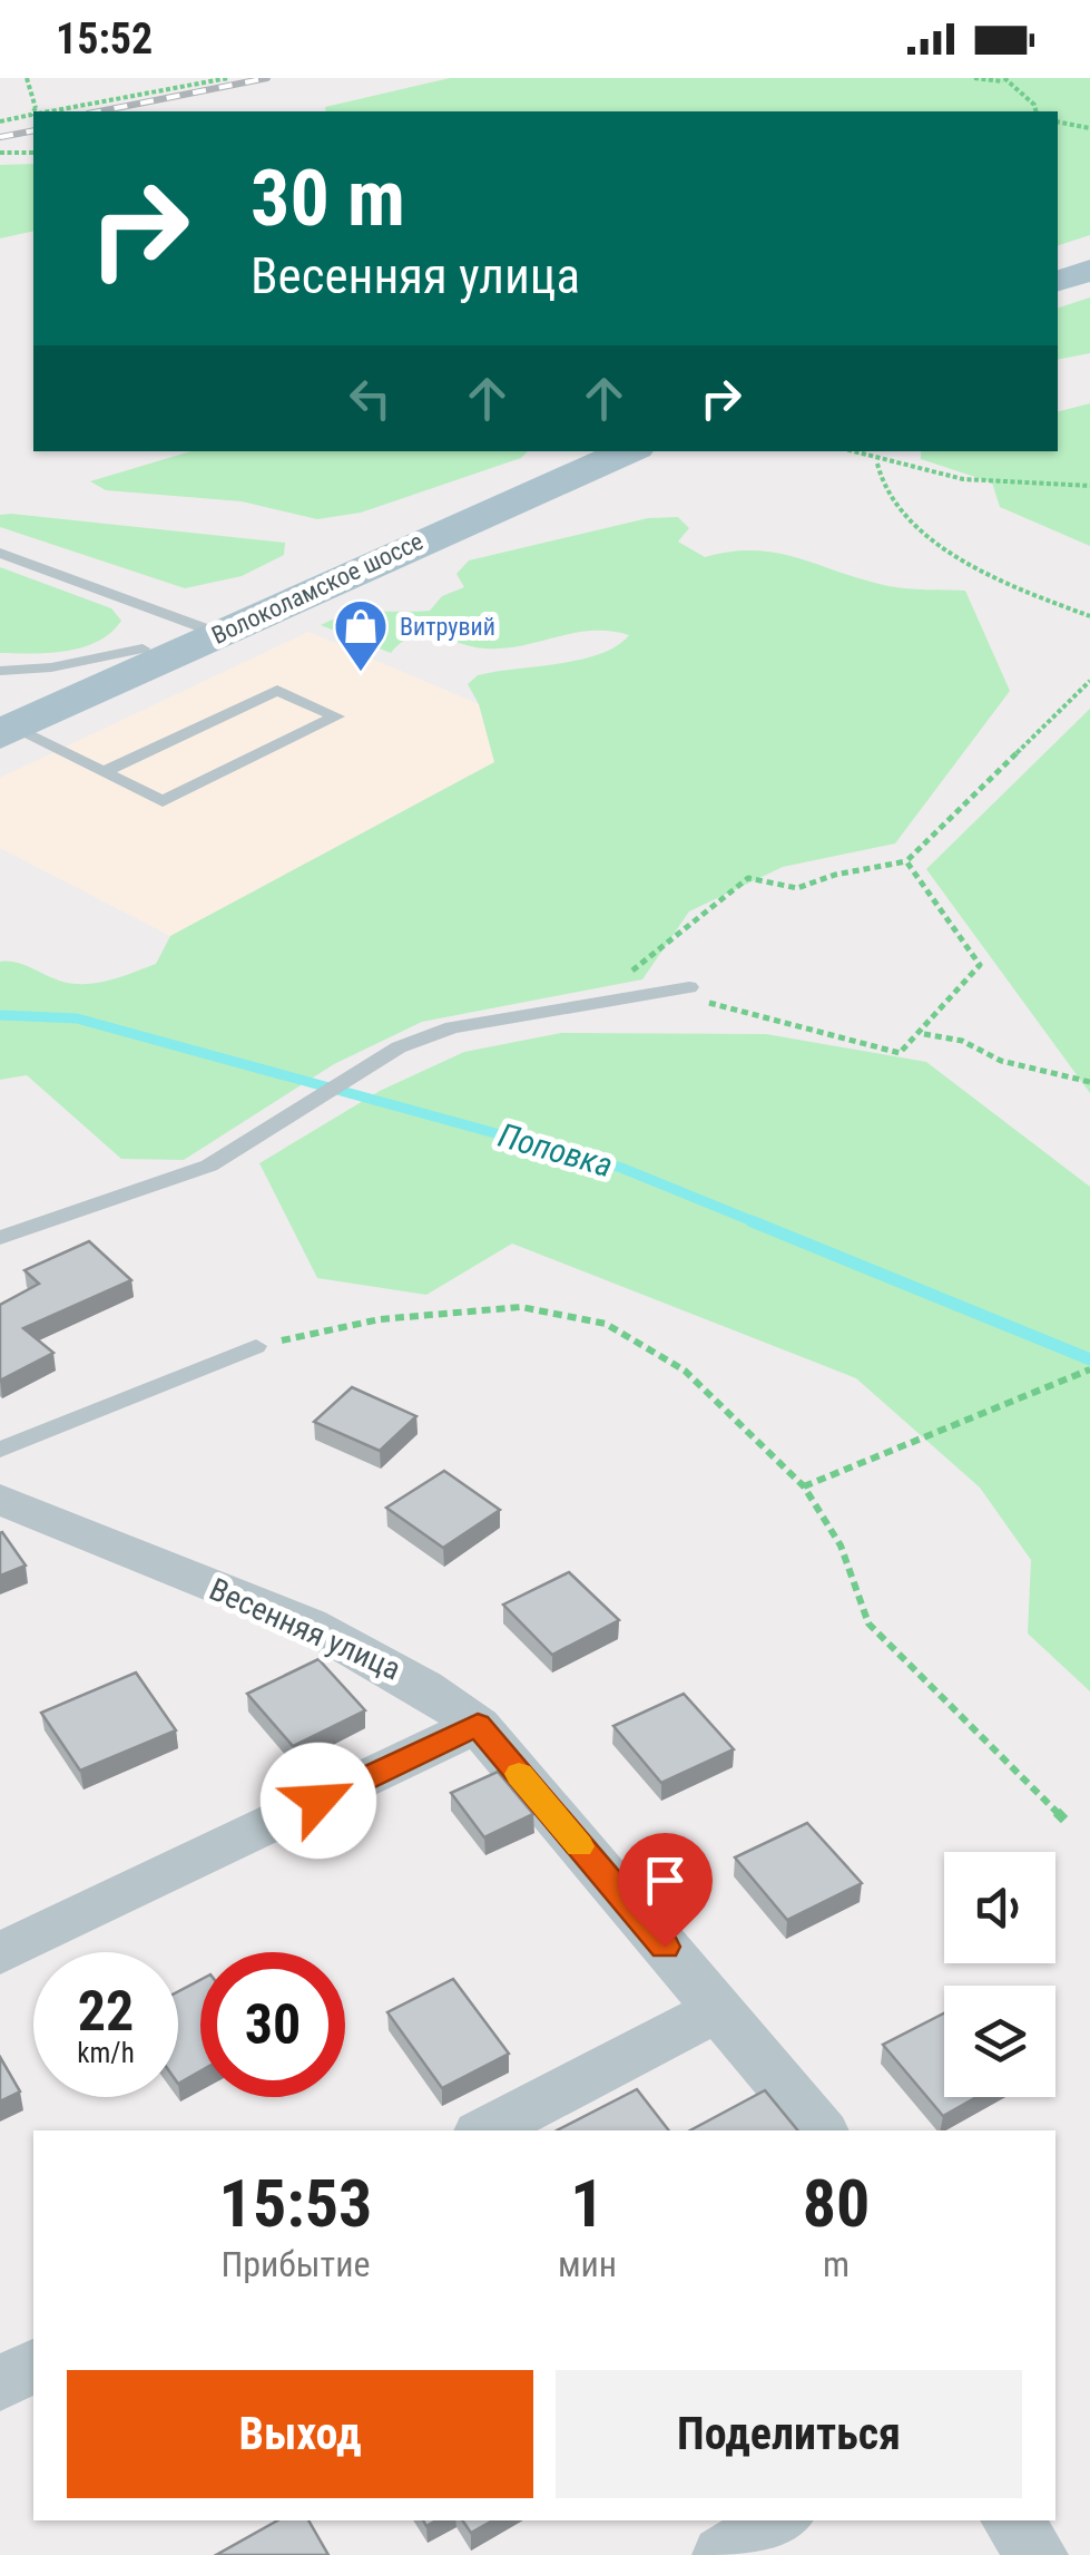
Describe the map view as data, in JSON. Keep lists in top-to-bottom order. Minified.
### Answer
{"streets":{"main road":["Волоколамское шоссе"],"street":["Весенняя улица"]},"water":["Поповка"],"places":{"shop":["Витрувий"]},"page":{"status":"15:52","turn":["30 m","Весенняя улица"],"speed":"22 km/h","limit":"30","eta":["15:53","Прибытие","1","мин","80","m"],"buttons":["Выход","Поделиться"]}}
